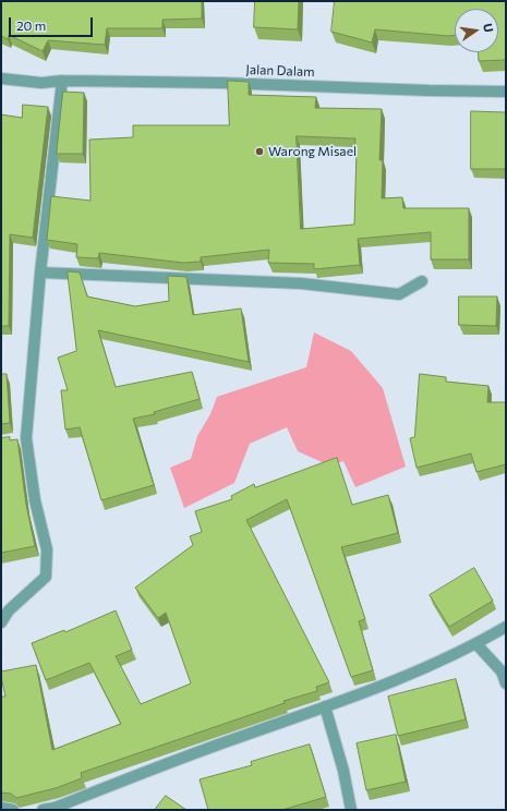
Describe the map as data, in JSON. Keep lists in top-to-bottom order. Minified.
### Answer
{"streets":{"street":["Jalan Dalam"]},"places":["Warong Misael"],"scale_bar":"20 m","north":"right"}
